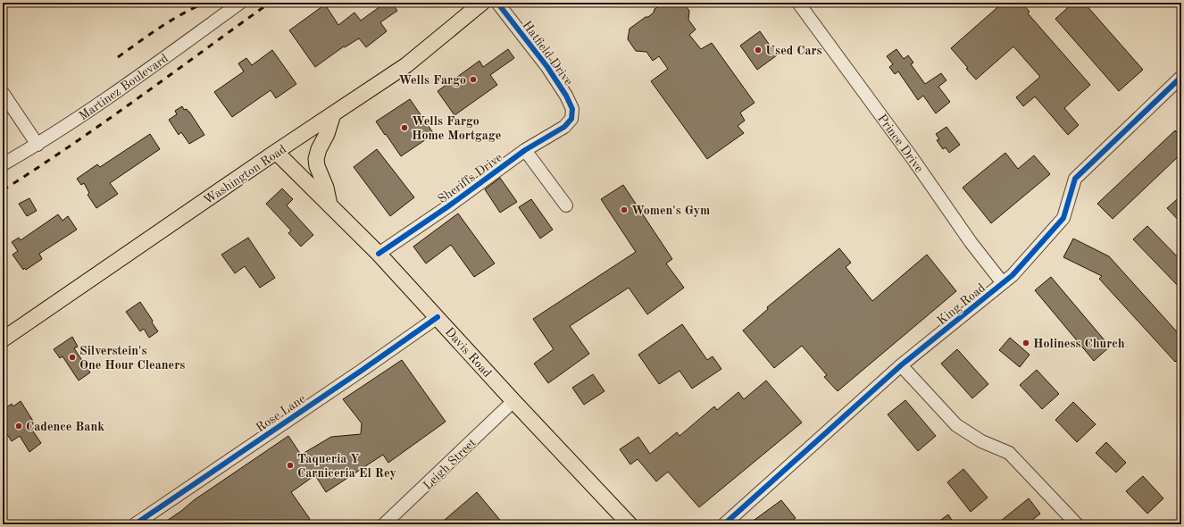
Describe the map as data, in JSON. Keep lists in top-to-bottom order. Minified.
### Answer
{"streets":{"main road":["Washington Road","Davis Road"],"street":["Hatfield Drive","Martinez Boulevard","Prince Drive","Sheriffs Drive","King Road","Rose Lane","Leigh Street"]},"crossings":[["Hatfield Drive","Sheriffs Drive"],["Prince Drive","King Road"],["Washington Road","Davis Road"],["Sheriffs Drive","Davis Road"],["Davis Road","Rose Lane"],["Davis Road","Leigh Street"]],"places":["Used Cars","Wells Fargo","Wells Fargo Home Mortgage","Women's Gym","Holiness Church","Silverstein's One Hour Cleaners","Cadence Bank","Taqueria Y Carniceria El Rey"]}
